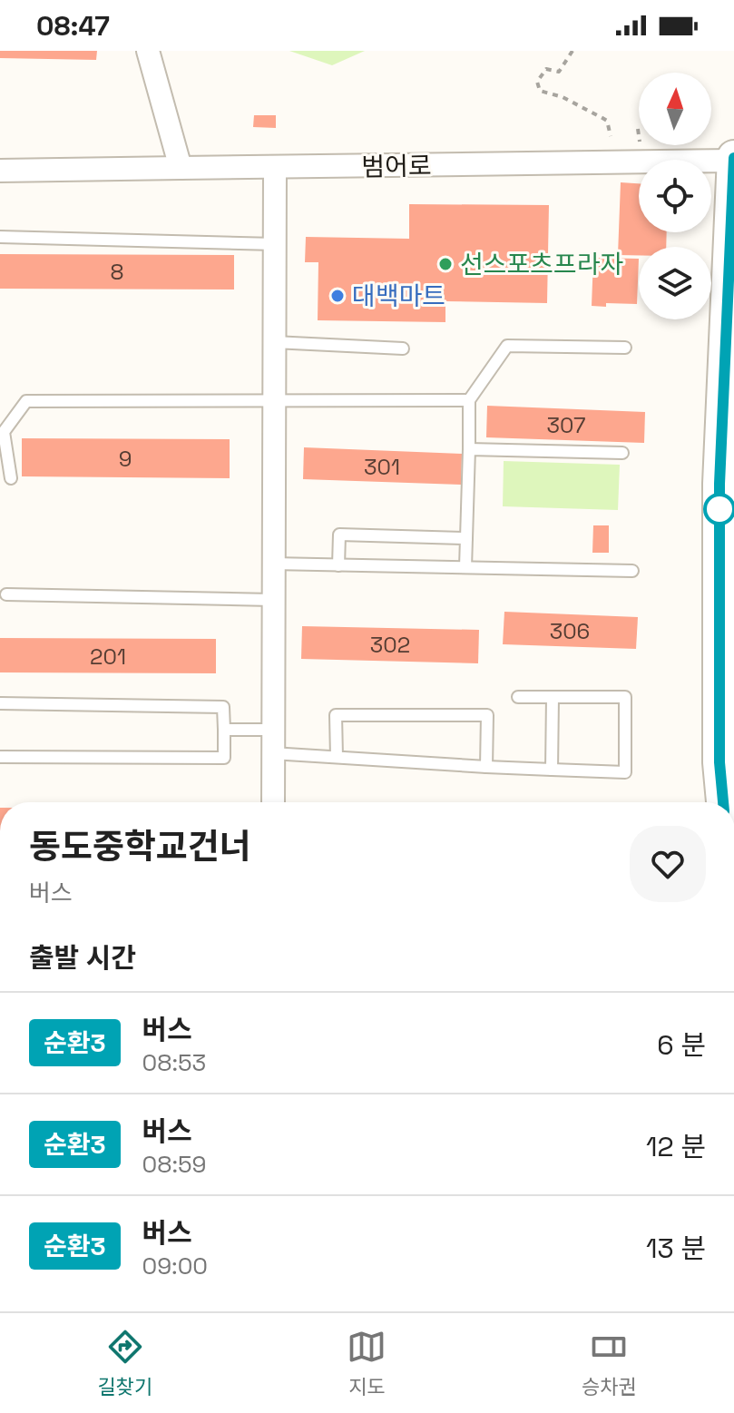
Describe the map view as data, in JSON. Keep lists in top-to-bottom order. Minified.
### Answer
{"streets":{"street":["범어로"]},"places":["선스포츠프라자","대백마트"],"lines":["bus line 순환3"],"house_numbers":["8","307","9","301","306","302","201"],"north":"top","page":{"status":"08:47","heading":[["동도중학교건너","버스"],"출발 시간"],"list":[{"mark":"순환3","name":"버스","note":"08:53","value":"6 분"},{"mark":"순환3","name":"버스","note":"08:59","value":"12 분"},{"mark":"순환3","name":"버스","note":"09:00","value":"13 분"}],"tabs":["길찾기","지도","승차권"]}}
